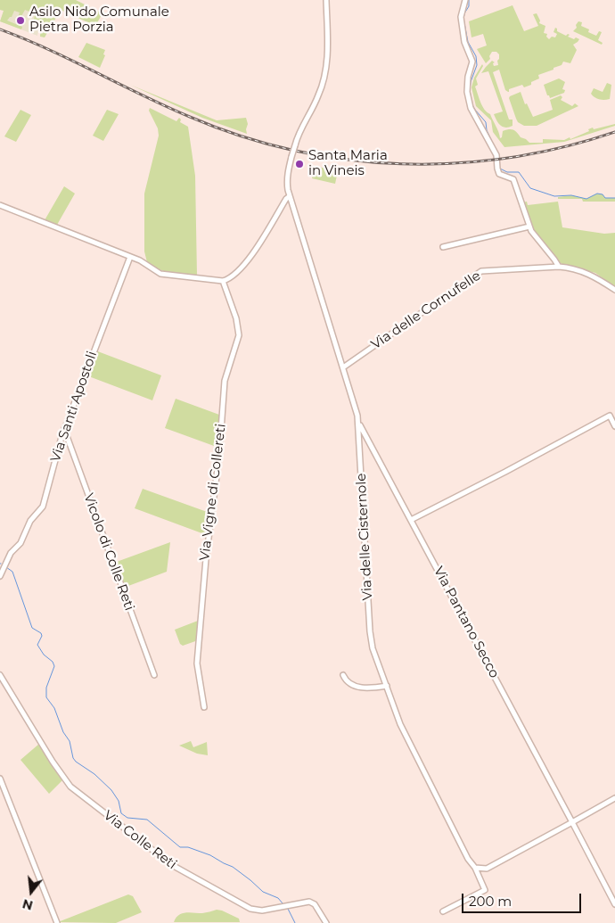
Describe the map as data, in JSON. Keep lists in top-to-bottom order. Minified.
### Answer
{"streets":{"street":["Via delle Cornufelle","Via Santi Apostoli","Via Vigne di Collereti","Via delle Cisternole","Vicolo di Colle Reti","Via Pantano Secco","Via Colle Reti"]},"crossings":[["Via delle Cornufelle","Via delle Cisternole"],["Via Santi Apostoli","Vicolo di Colle Reti"],["Via delle Cisternole","Via Pantano Secco"]],"places":["Asilo Nido Comunale Pietra Porzia","Santa Maria in Vineis"],"scale_bar":"200 m","north":"bottom"}
